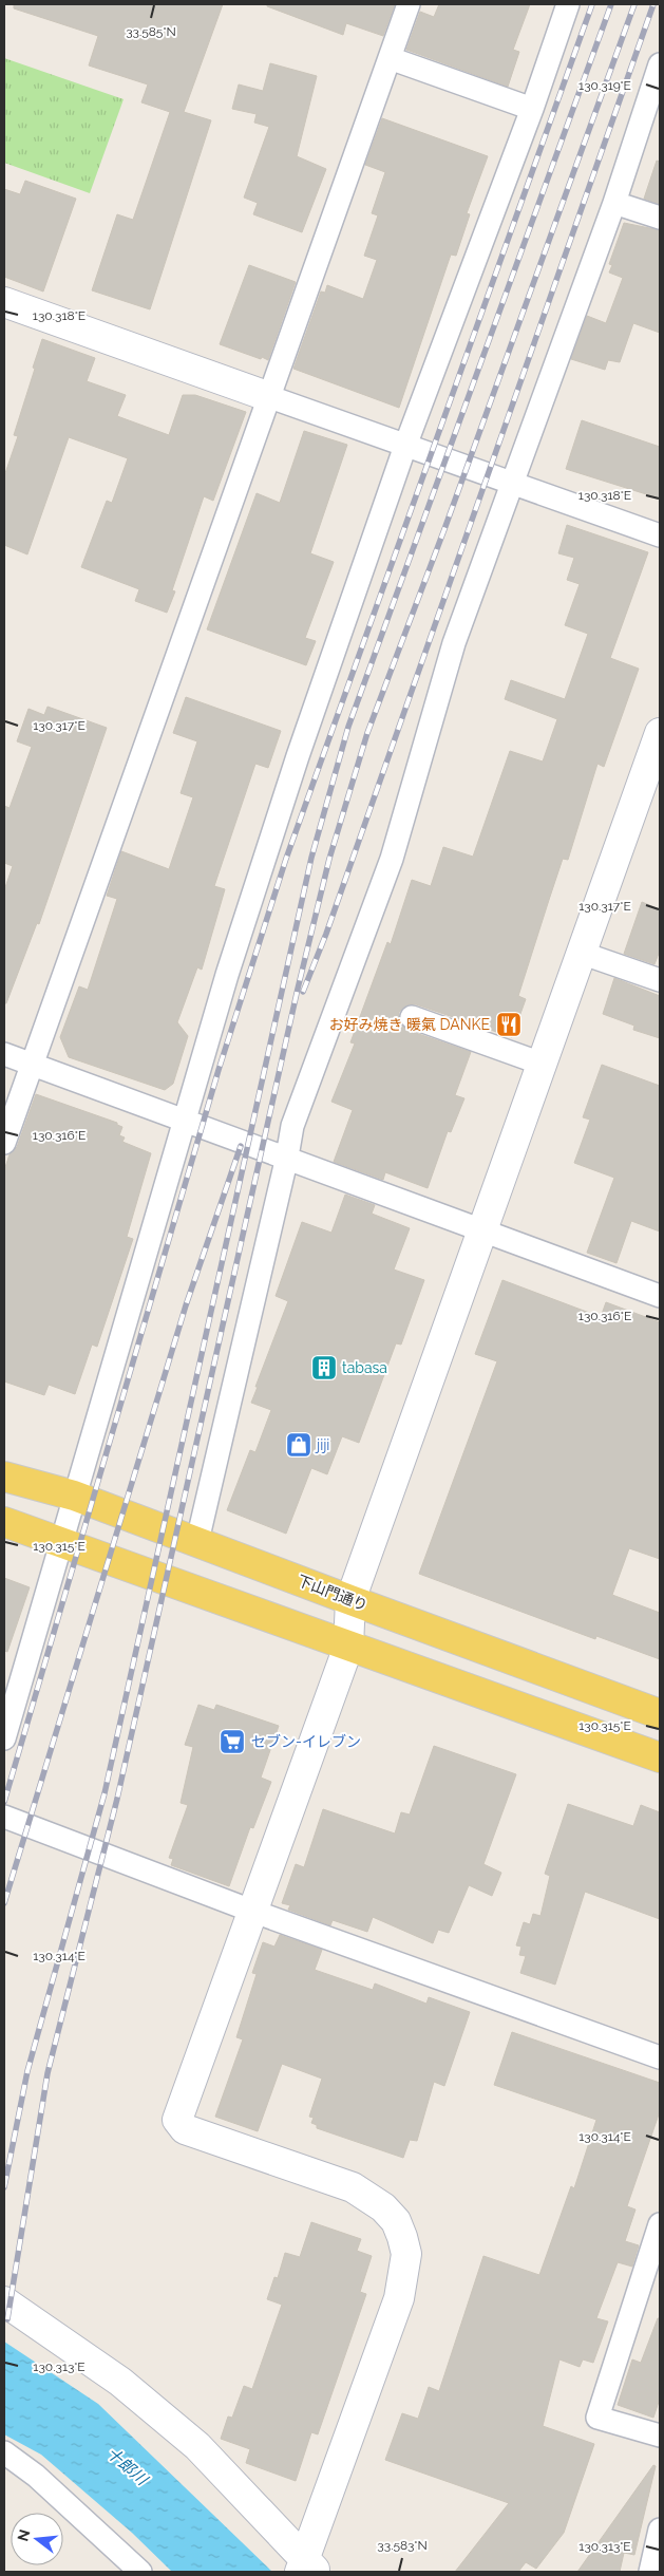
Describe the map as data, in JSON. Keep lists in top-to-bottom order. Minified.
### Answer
{"streets":{"main road":["下山門通り"]},"water":["十郎川"],"places":{"restaurant":["お好み焼き 暖氣 DANKE"],"building":["tabasa"],"shop":["jiji"],"supermarket":["セブン-イレブン"]},"north":"left","coordinates":["33.585°N","130.319°E","130.318°E","130.317°E","130.316°E","130.315°E","130.314°E","130.313°E","33.583°N"]}
